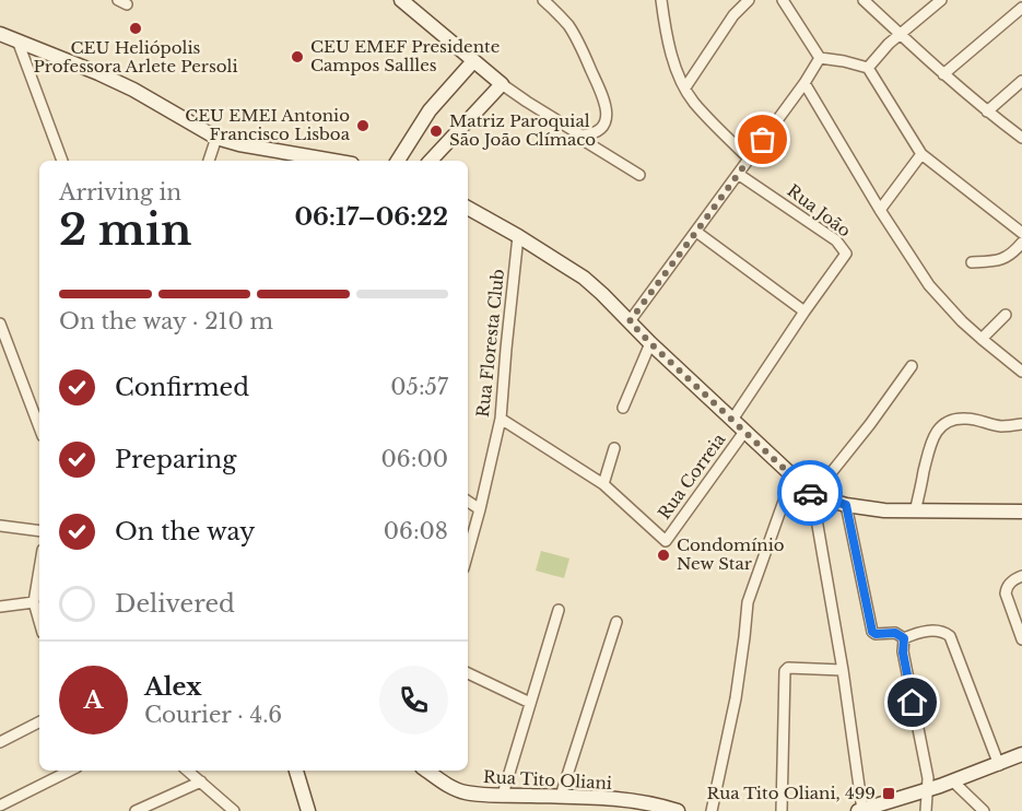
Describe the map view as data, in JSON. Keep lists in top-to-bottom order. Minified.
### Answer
{"streets":{"main road":["Rua Tito Oliani"],"street":["Rua João","Rua Floresta Club","Rua Correia"]},"places":{"other":["CEU Heliópolis Professora Arlete Persoli","CEU EMEF Presidente Campos Sallles","CEU EMEI Antonio Francisco Lisboa","Matriz Paroquial São João Clímaco","Condomínio New Star"],"transit":["Rua Tito Oliani, 499"]},"page":{"heading":["2 min","Arriving in","06:17–06:22"],"panel":["Alex","Courier · 4.6"],"bar":"On the way · 210 m","list":[["Confirmed","05:57"],["Preparing","06:00"],["On the way","06:08"],"Delivered"],"round":"A"}}
